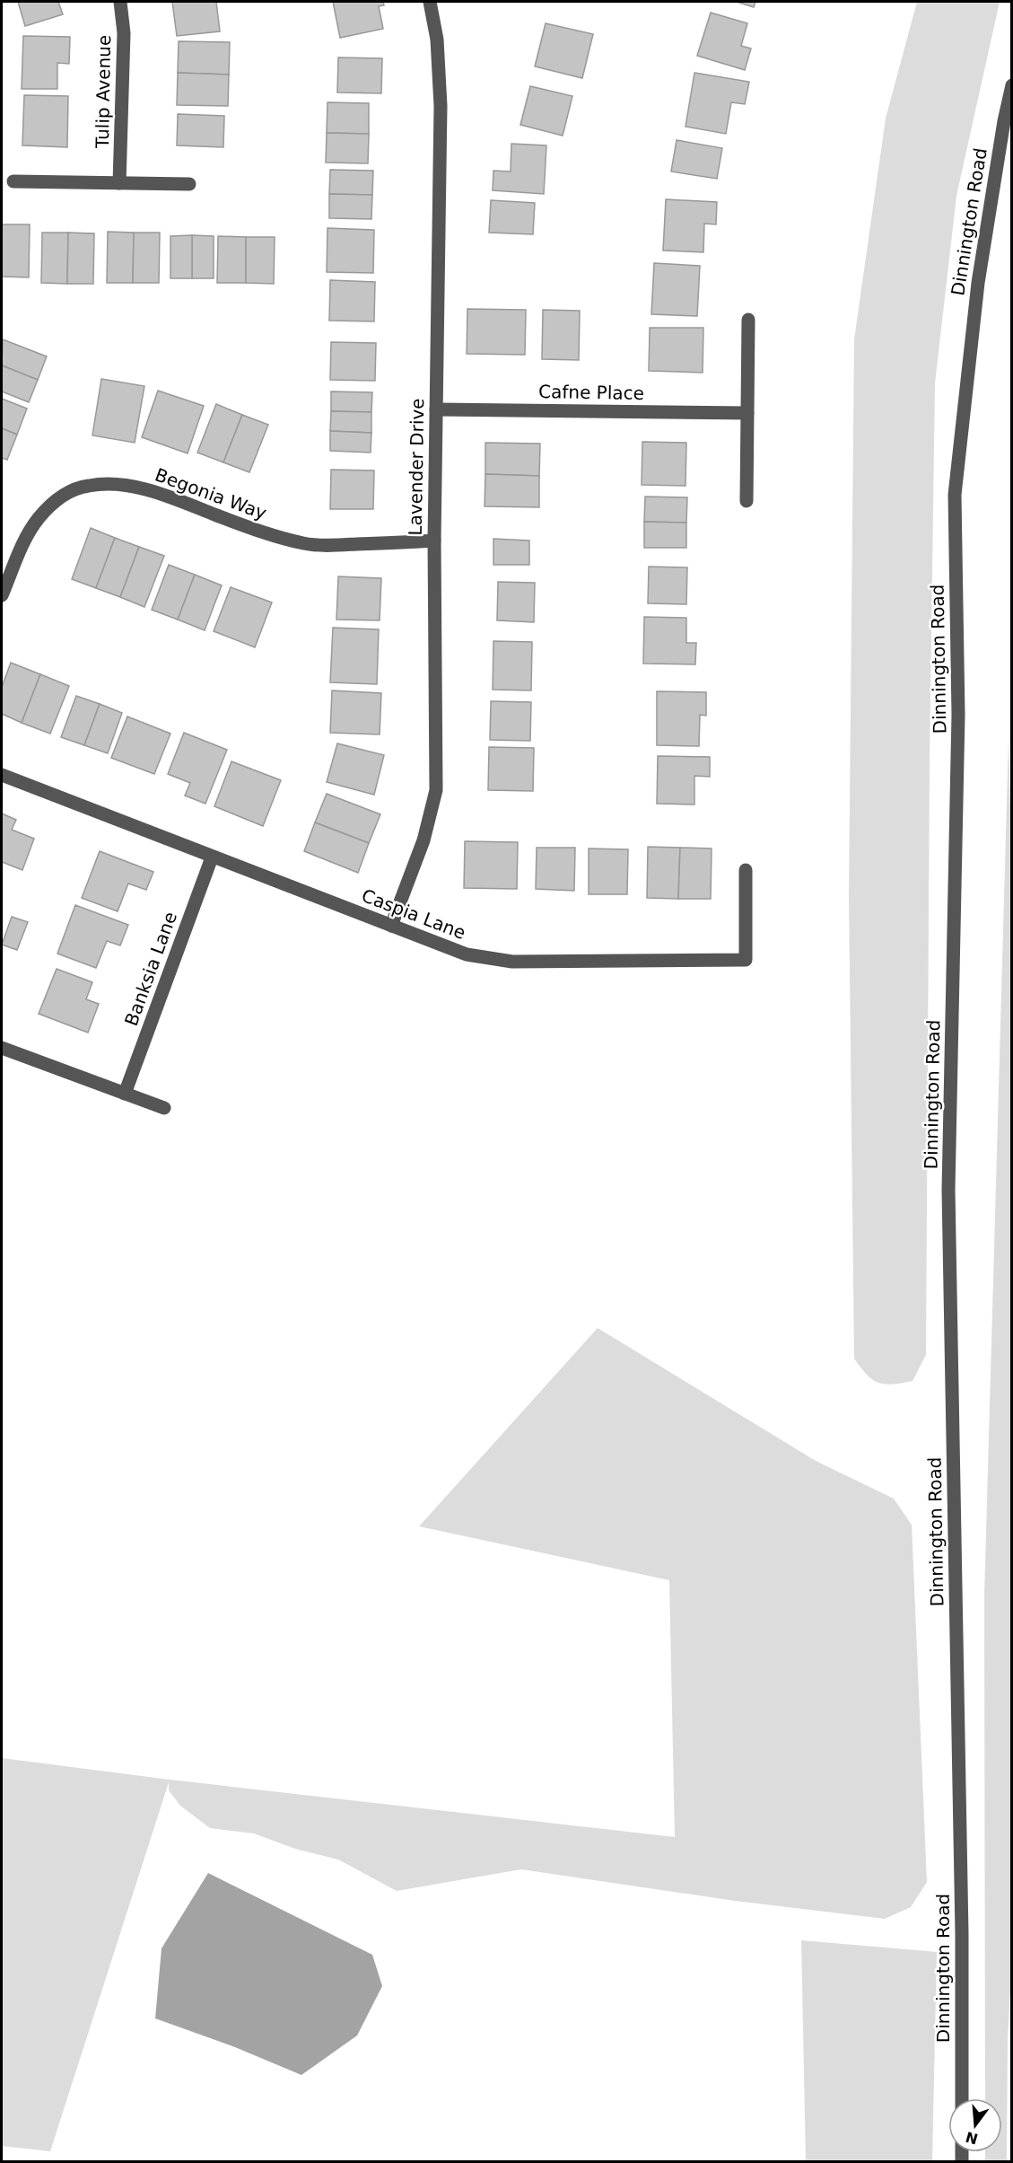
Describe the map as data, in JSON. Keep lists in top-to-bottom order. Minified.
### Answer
{"streets":{"street":["Tulip Avenue","Dinnington Road","Cafne Place","Lavender Drive","Begonia Way","Caspia Lane","Banksia Lane"]},"crossings":[["Cafne Place","Lavender Drive"],["Lavender Drive","Begonia Way"],["Lavender Drive","Caspia Lane"],["Caspia Lane","Banksia Lane"]],"north":"bottom"}
